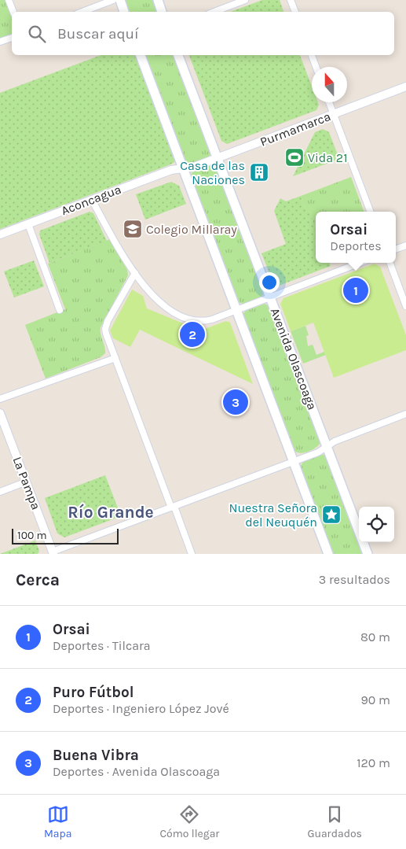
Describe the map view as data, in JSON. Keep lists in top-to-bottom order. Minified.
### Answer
{"streets":{"main road":["Avenida Olascoaga"],"street":["Purmamarca","Aconcagua","La Pampa"]},"crossings":[["Purmamarca","Aconcagua"],["Purmamarca","Avenida Olascoaga"]],"districts":["Río Grande"],"places":{"sports":["Vida 21"],"building":["Casa de las Naciones"],"school or university":["Colegio Millaray"],"place":["Nuestra Señora del Neuquén"]},"scale_bar":"100 m","north":"top","page":{"search":"Buscar aquí","popup":["Orsai","Deportes"],"pins":["1","2","3"],"scale":"100 m","heading":["Cerca","3 resultados"],"list":[{"mark":"1","name":"Orsai","note":"Deportes · Tilcara","value":"80 m"},{"mark":"2","name":"Puro Fútbol","note":"Deportes · Ingeniero López Jové","value":"90 m"},{"mark":"3","name":"Buena Vibra","note":"Deportes · Avenida Olascoaga","value":"120 m"}],"nav":["Mapa","Cómo llegar","Guardados"]}}
